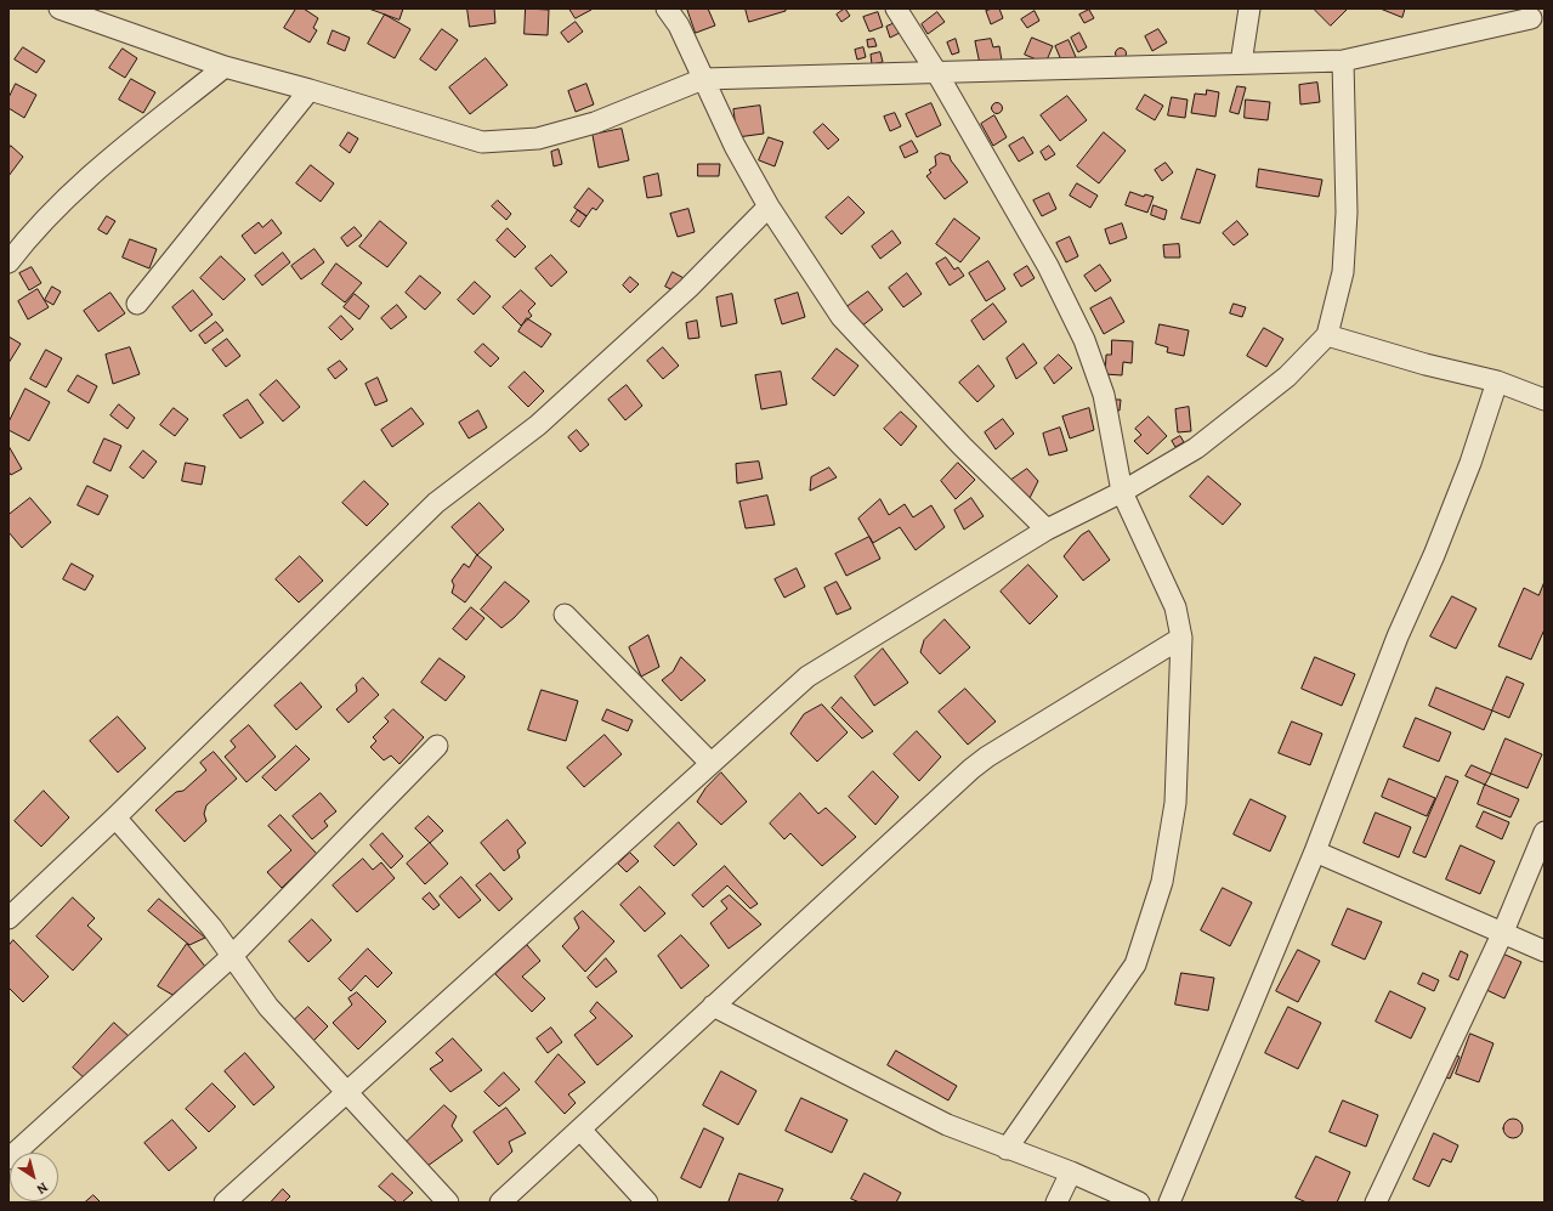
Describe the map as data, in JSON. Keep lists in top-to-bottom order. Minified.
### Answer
{"north":"bottom right"}
